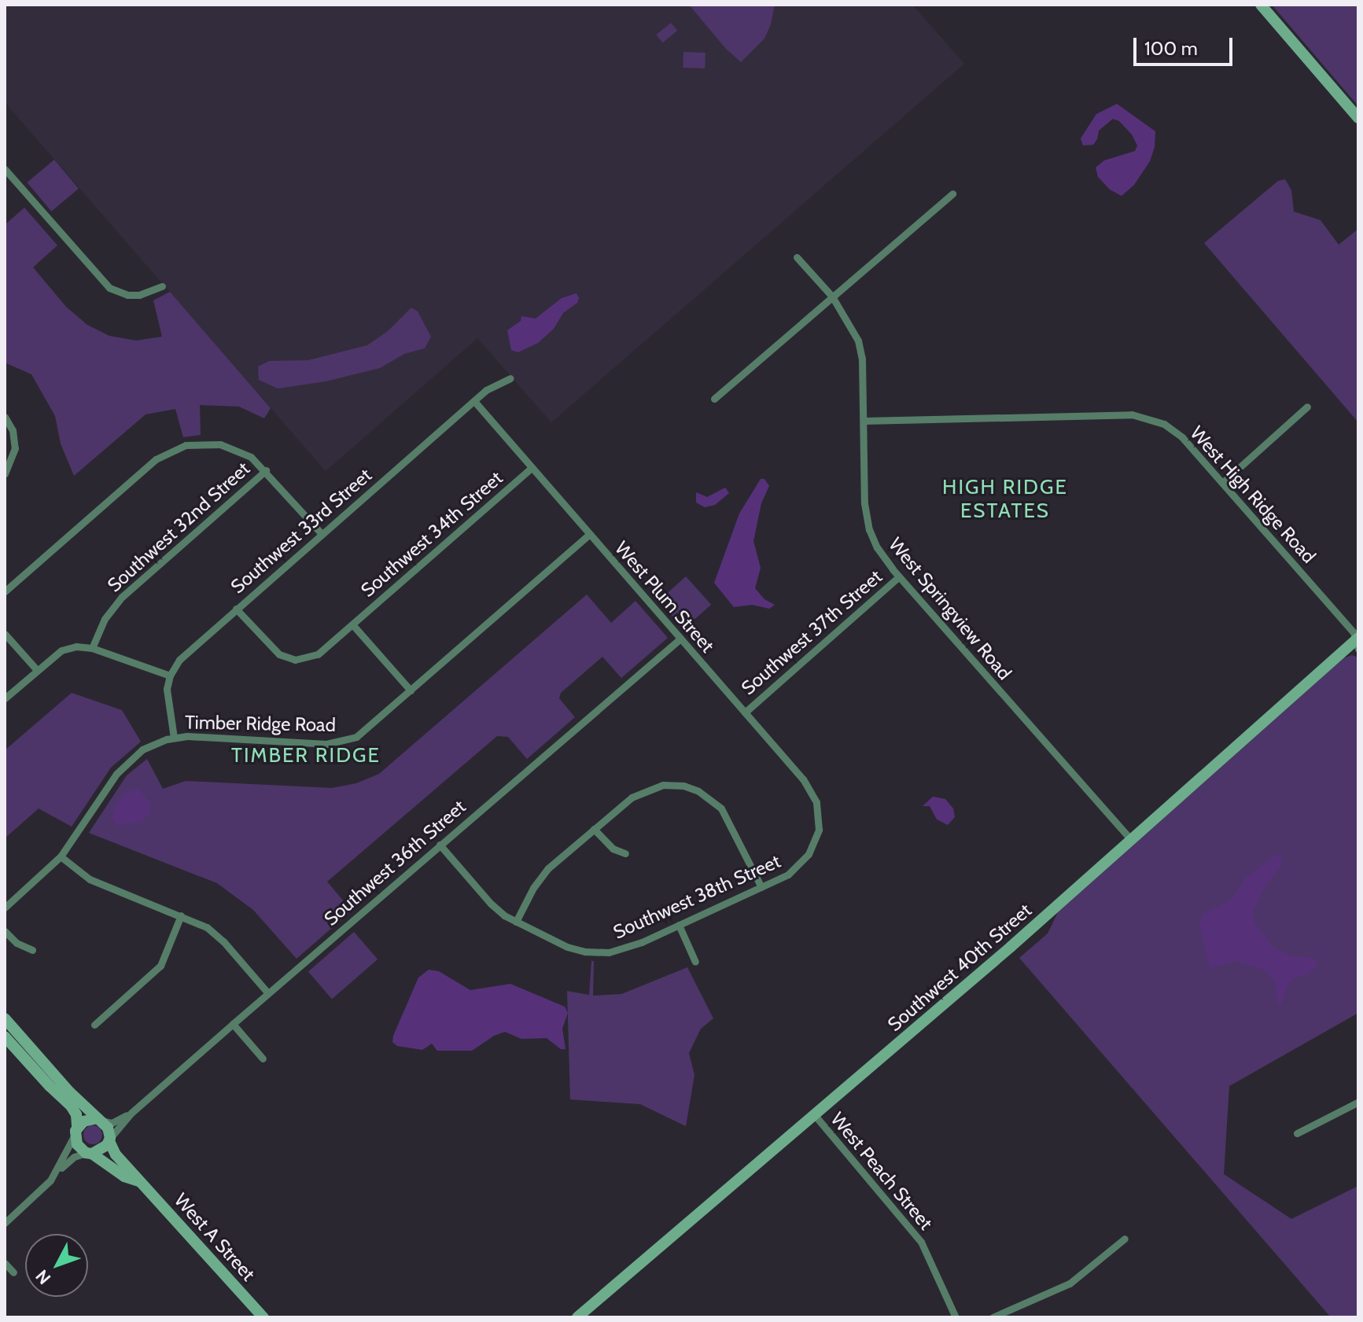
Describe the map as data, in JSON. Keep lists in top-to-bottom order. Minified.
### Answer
{"streets":{"main road":["Southwest 40th Street","West A Street"],"street":["West High Ridge Road","Southwest 32nd Street","Southwest 33rd Street","Southwest 34th Street","West Plum Street","West Springview Road","Southwest 37th Street","Timber Ridge Road","Southwest 36th Street","Southwest 38th Street","West Peach Street"]},"crossings":[["West High Ridge Road","West Springview Road"],["West High Ridge Road","Southwest 40th Street"],["Southwest 33rd Street","Southwest 34th Street"],["Southwest 33rd Street","West Plum Street"],["Southwest 34th Street","West Plum Street"],["West Plum Street","Southwest 37th Street"],["West Plum Street","Timber Ridge Road"],["West Plum Street","Southwest 36th Street"],["West Plum Street","Southwest 38th Street"],["West Springview Road","Southwest 37th Street"],["West Springview Road","Southwest 40th Street"],["Southwest 36th Street","West A Street"],["Southwest 40th Street","West Peach Street"]],"districts":["HIGH RIDGE ESTATES","TIMBER RIDGE"],"scale_bar":"100 m","north":"bottom left"}
